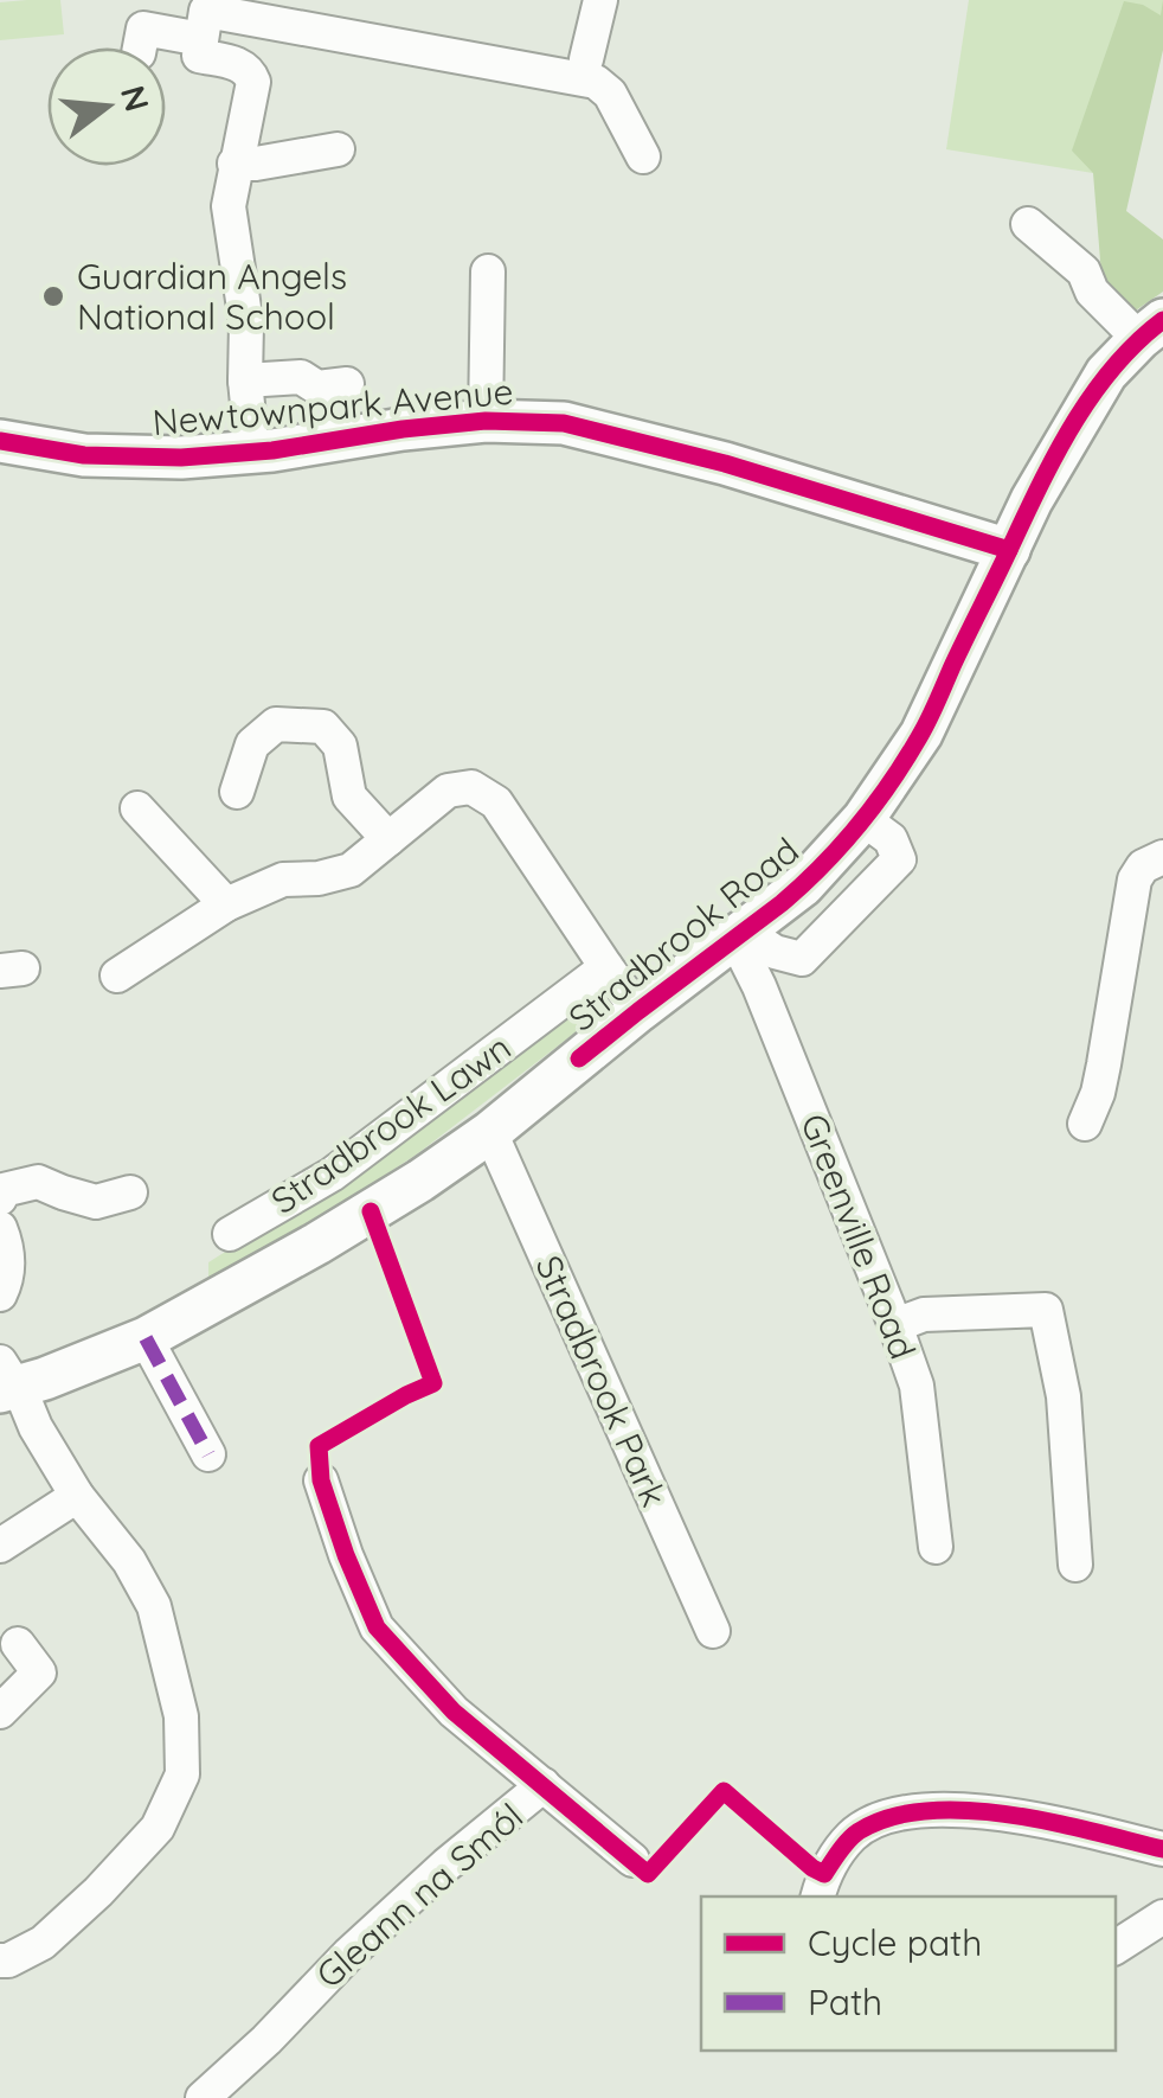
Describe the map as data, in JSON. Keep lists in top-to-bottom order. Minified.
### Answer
{"streets":{"main road":["Newtownpark Avenue","Stradbrook Road"],"street":["Stradbrook Lawn","Greenville Road","Stradbrook Park","Gleann na Smól"]},"crossings":[["Newtownpark Avenue","Stradbrook Road"],["Stradbrook Road","Greenville Road"],["Stradbrook Road","Stradbrook Park"]],"places":["Guardian Angels National School"],"legend":["Cycle path","Path"],"north":"right"}
